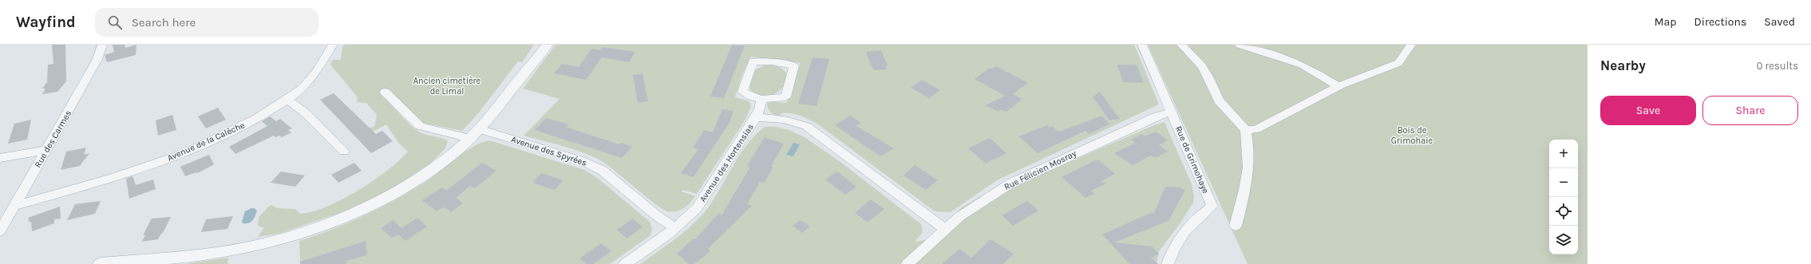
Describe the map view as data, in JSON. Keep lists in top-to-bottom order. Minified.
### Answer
{"streets":{"street":["Rue des Carmes","Avenue de la Calèche","Avenue des Spyrées","Rue de Grimohaye","Avenue des Hortensias","Rue Félicien Mosray"]},"crossings":[["Rue des Carmes","Avenue de la Calèche"],["Avenue des Spyrées","Avenue des Hortensias"],["Rue de Grimohaye","Rue Félicien Mosray"],["Avenue des Hortensias","Rue Félicien Mosray"]],"parks":["Ancien cimetière de Limal","Bois de Grimohaie"],"page":{"header":"Wayfind","search":"Search here","nav":["Map","Directions","Saved"],"heading":["Nearby","0 results"],"buttons":["Save","Share"],"map_buttons":["+","−"]}}
